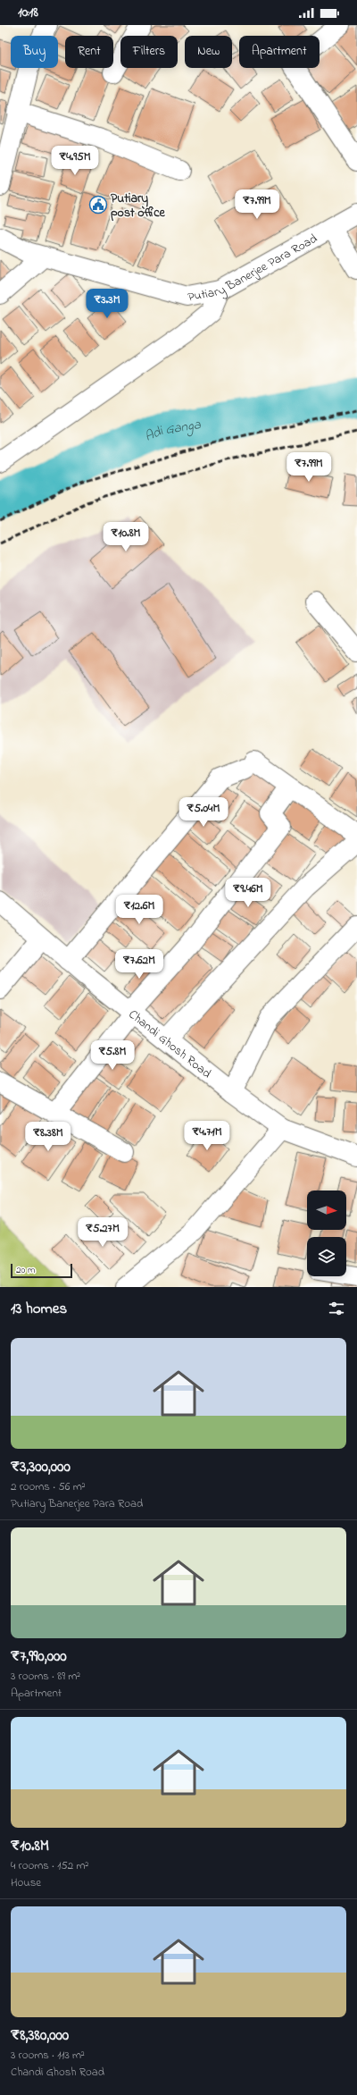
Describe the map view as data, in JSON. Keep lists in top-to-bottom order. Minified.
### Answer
{"streets":{"street":["Putiary Banerjee Para Road","Chandi Ghosh Road"]},"water":["Adi Ganga"],"places":{"public building":["Putiary post office"]},"scale_bar":"20 m","north":"right","page":{"status":"10:18","chip":["Buy","Rent","Filters","New","Apartment"],"price":["₹4.95M","₹7.99M","₹3.3M","₹7.99M","₹10.8M","₹5.04M","₹9.46M","₹12.6M","₹7.62M","₹5.8M","₹4.71M","₹8.38M","₹5.27M"],"scale":"20 m","heading":"13 homes","list":[{"name":"₹3,300,000","note":"2 rooms · 56 m² · Putiary Banerjee Para Road"},{"name":"₹7,990,000","note":"3 rooms · 89 m² · Apartment"},{"name":"₹10.8M","note":"4 rooms · 152 m² · House"},{"name":"₹8,380,000","note":"3 rooms · 113 m² · Chandi Ghosh Road"}]}}
